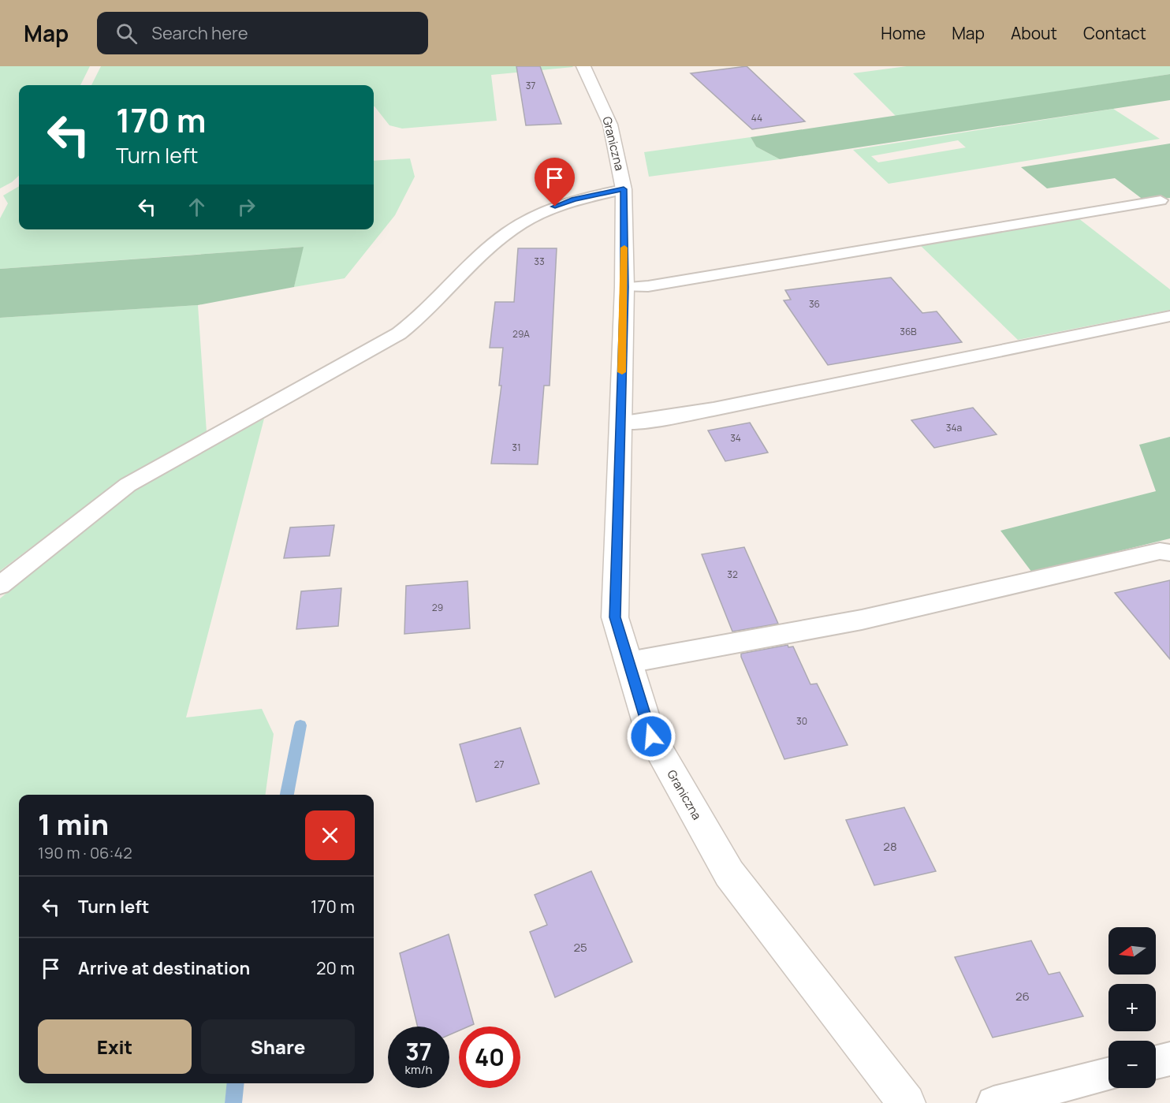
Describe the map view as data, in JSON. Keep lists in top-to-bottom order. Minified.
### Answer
{"streets":{"street":["Graniczna"]},"house_numbers":["37","44","33","36","36B","29A","34a","34","31","32","29","30","27","28","25","26"],"north":"left","page":{"header":"Map","search":"Search here","nav":["Home","Map","About","Contact"],"turn":["170 m","Turn left"],"heading":["1 min","190 m · 06:42"],"list":[{"name":"Turn left","value":"170 m"},{"name":"Arrive at destination","value":"20 m"}],"map_buttons":["+","−"],"buttons":["Exit","Share"],"speed":"37 km/h","limit":"40"}}
